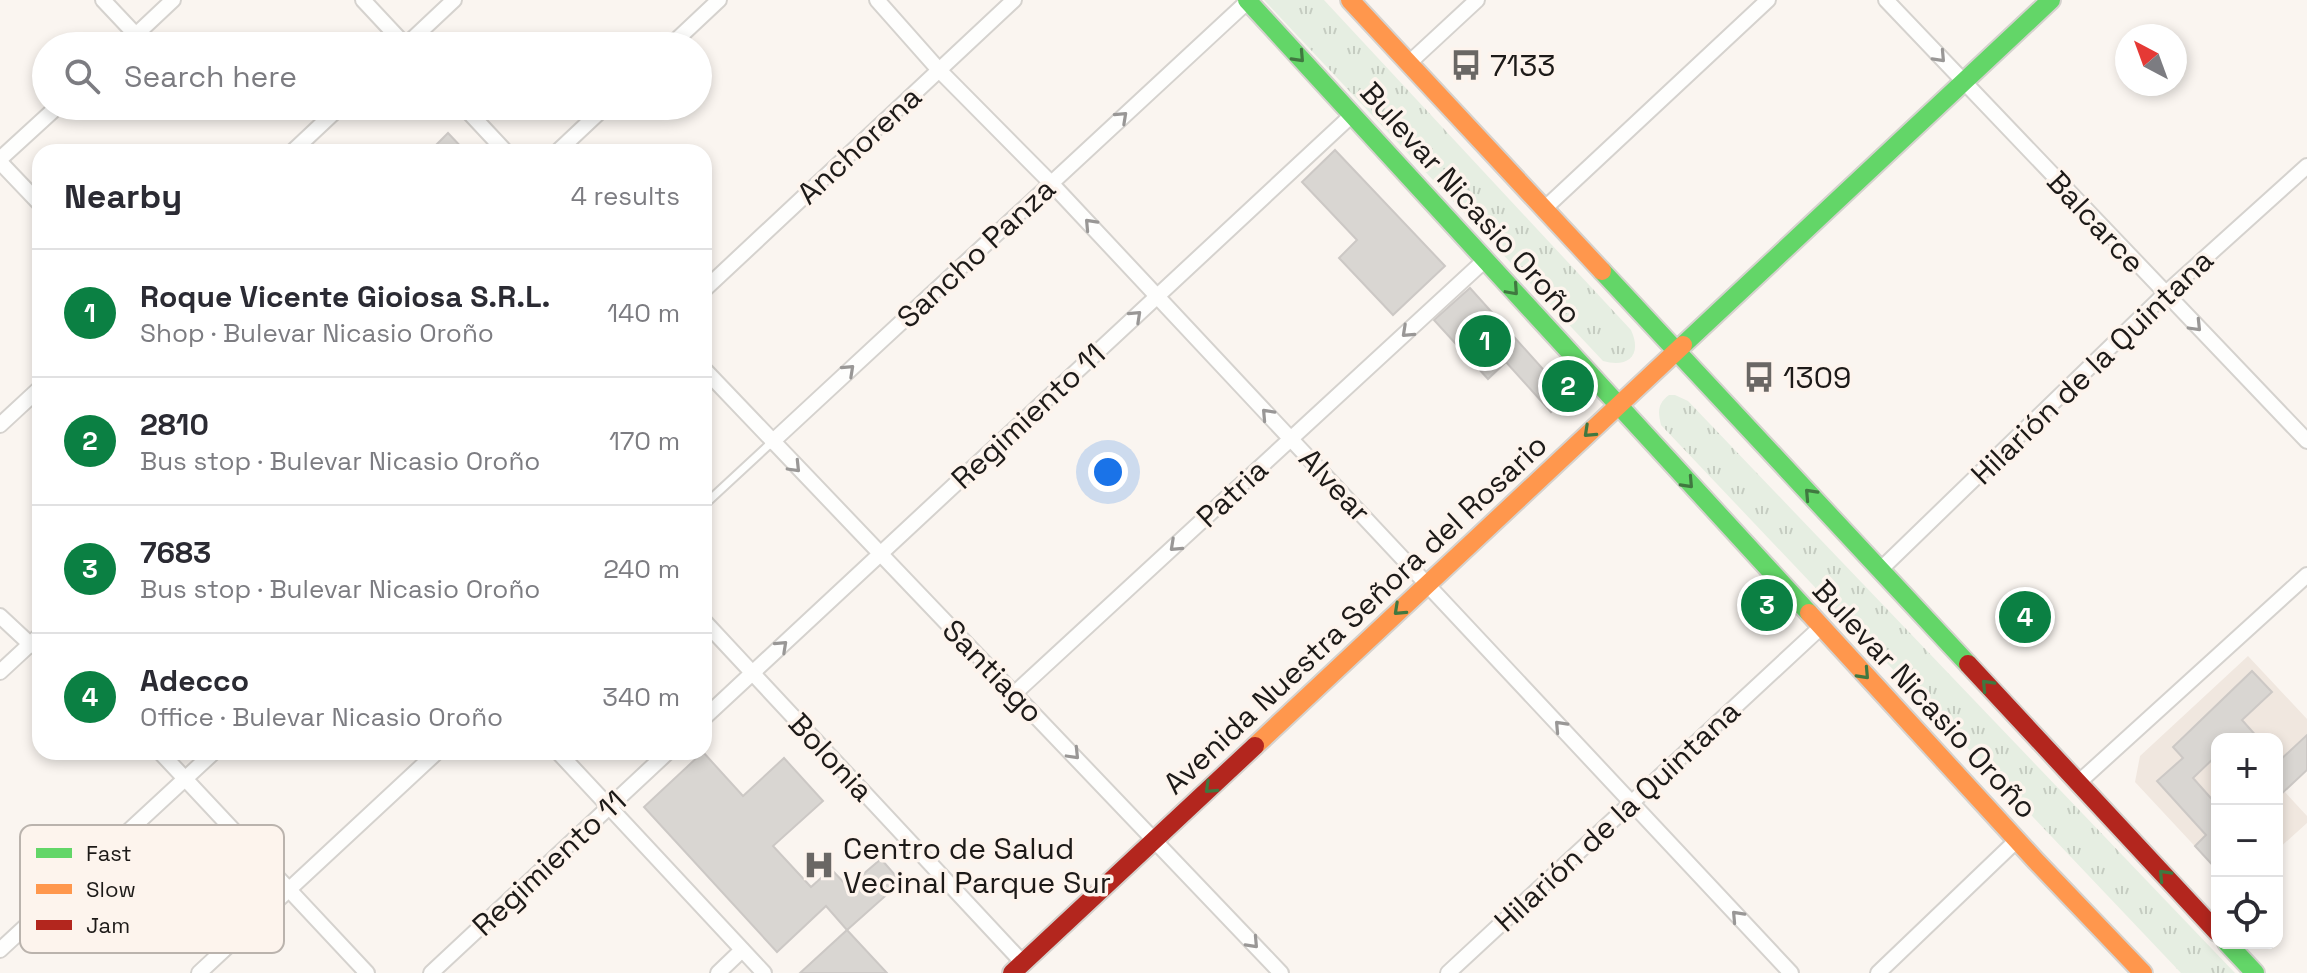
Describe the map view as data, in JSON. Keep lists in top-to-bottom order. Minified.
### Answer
{"streets":{"main road":["Bulevar Nicasio Oroño","Avenida Nuestra Señora del Rosario"],"street":["Anchorena","Balcarce","Sancho Panza","Hilarión de la Quintana","Regimiento 11","Alvear","Patria","Santiago","Bolonia"]},"crossings":[["Anchorena","Alvear"],["Bulevar Nicasio Oroño","Sancho Panza"],["Bulevar Nicasio Oroño","Hilarión de la Quintana"],["Bulevar Nicasio Oroño","Regimiento 11"],["Bulevar Nicasio Oroño","Patria"],["Bulevar Nicasio Oroño","Avenida Nuestra Señora del Rosario"],["Balcarce","Hilarión de la Quintana"],["Balcarce","Avenida Nuestra Señora del Rosario"],["Sancho Panza","Alvear"],["Sancho Panza","Santiago"],["Hilarión de la Quintana","Alvear"],["Regimiento 11","Alvear"],["Regimiento 11","Santiago"],["Regimiento 11","Bolonia"],["Alvear","Patria"],["Alvear","Avenida Nuestra Señora del Rosario"],["Patria","Santiago"],["Avenida Nuestra Señora del Rosario","Santiago"],["Avenida Nuestra Señora del Rosario","Bolonia"]],"one_way":["Balcarce","Sancho Panza","Regimiento 11","Alvear","Patria","Avenida Nuestra Señora del Rosario","Santiago"],"places":{"bus stop":["7133","1309"],"hospital":["Centro de Salud Vecinal Parque Sur"]},"legend":["Fast","Slow","Jam"],"north":"top left","page":{"search":"Search here","heading":["Nearby","4 results"],"list":[{"mark":"1","name":"Roque Vicente Gioiosa S.R.L.","note":"Shop · Bulevar Nicasio Oroño","value":"140 m"},{"mark":"2","name":"2810","note":"Bus stop · Bulevar Nicasio Oroño","value":"170 m"},{"mark":"3","name":"7683","note":"Bus stop · Bulevar Nicasio Oroño","value":"240 m"},{"mark":"4","name":"Adecco","note":"Office · Bulevar Nicasio Oroño","value":"340 m"}],"pins":["1","2","3","4"],"map_buttons":["+","−"]}}
